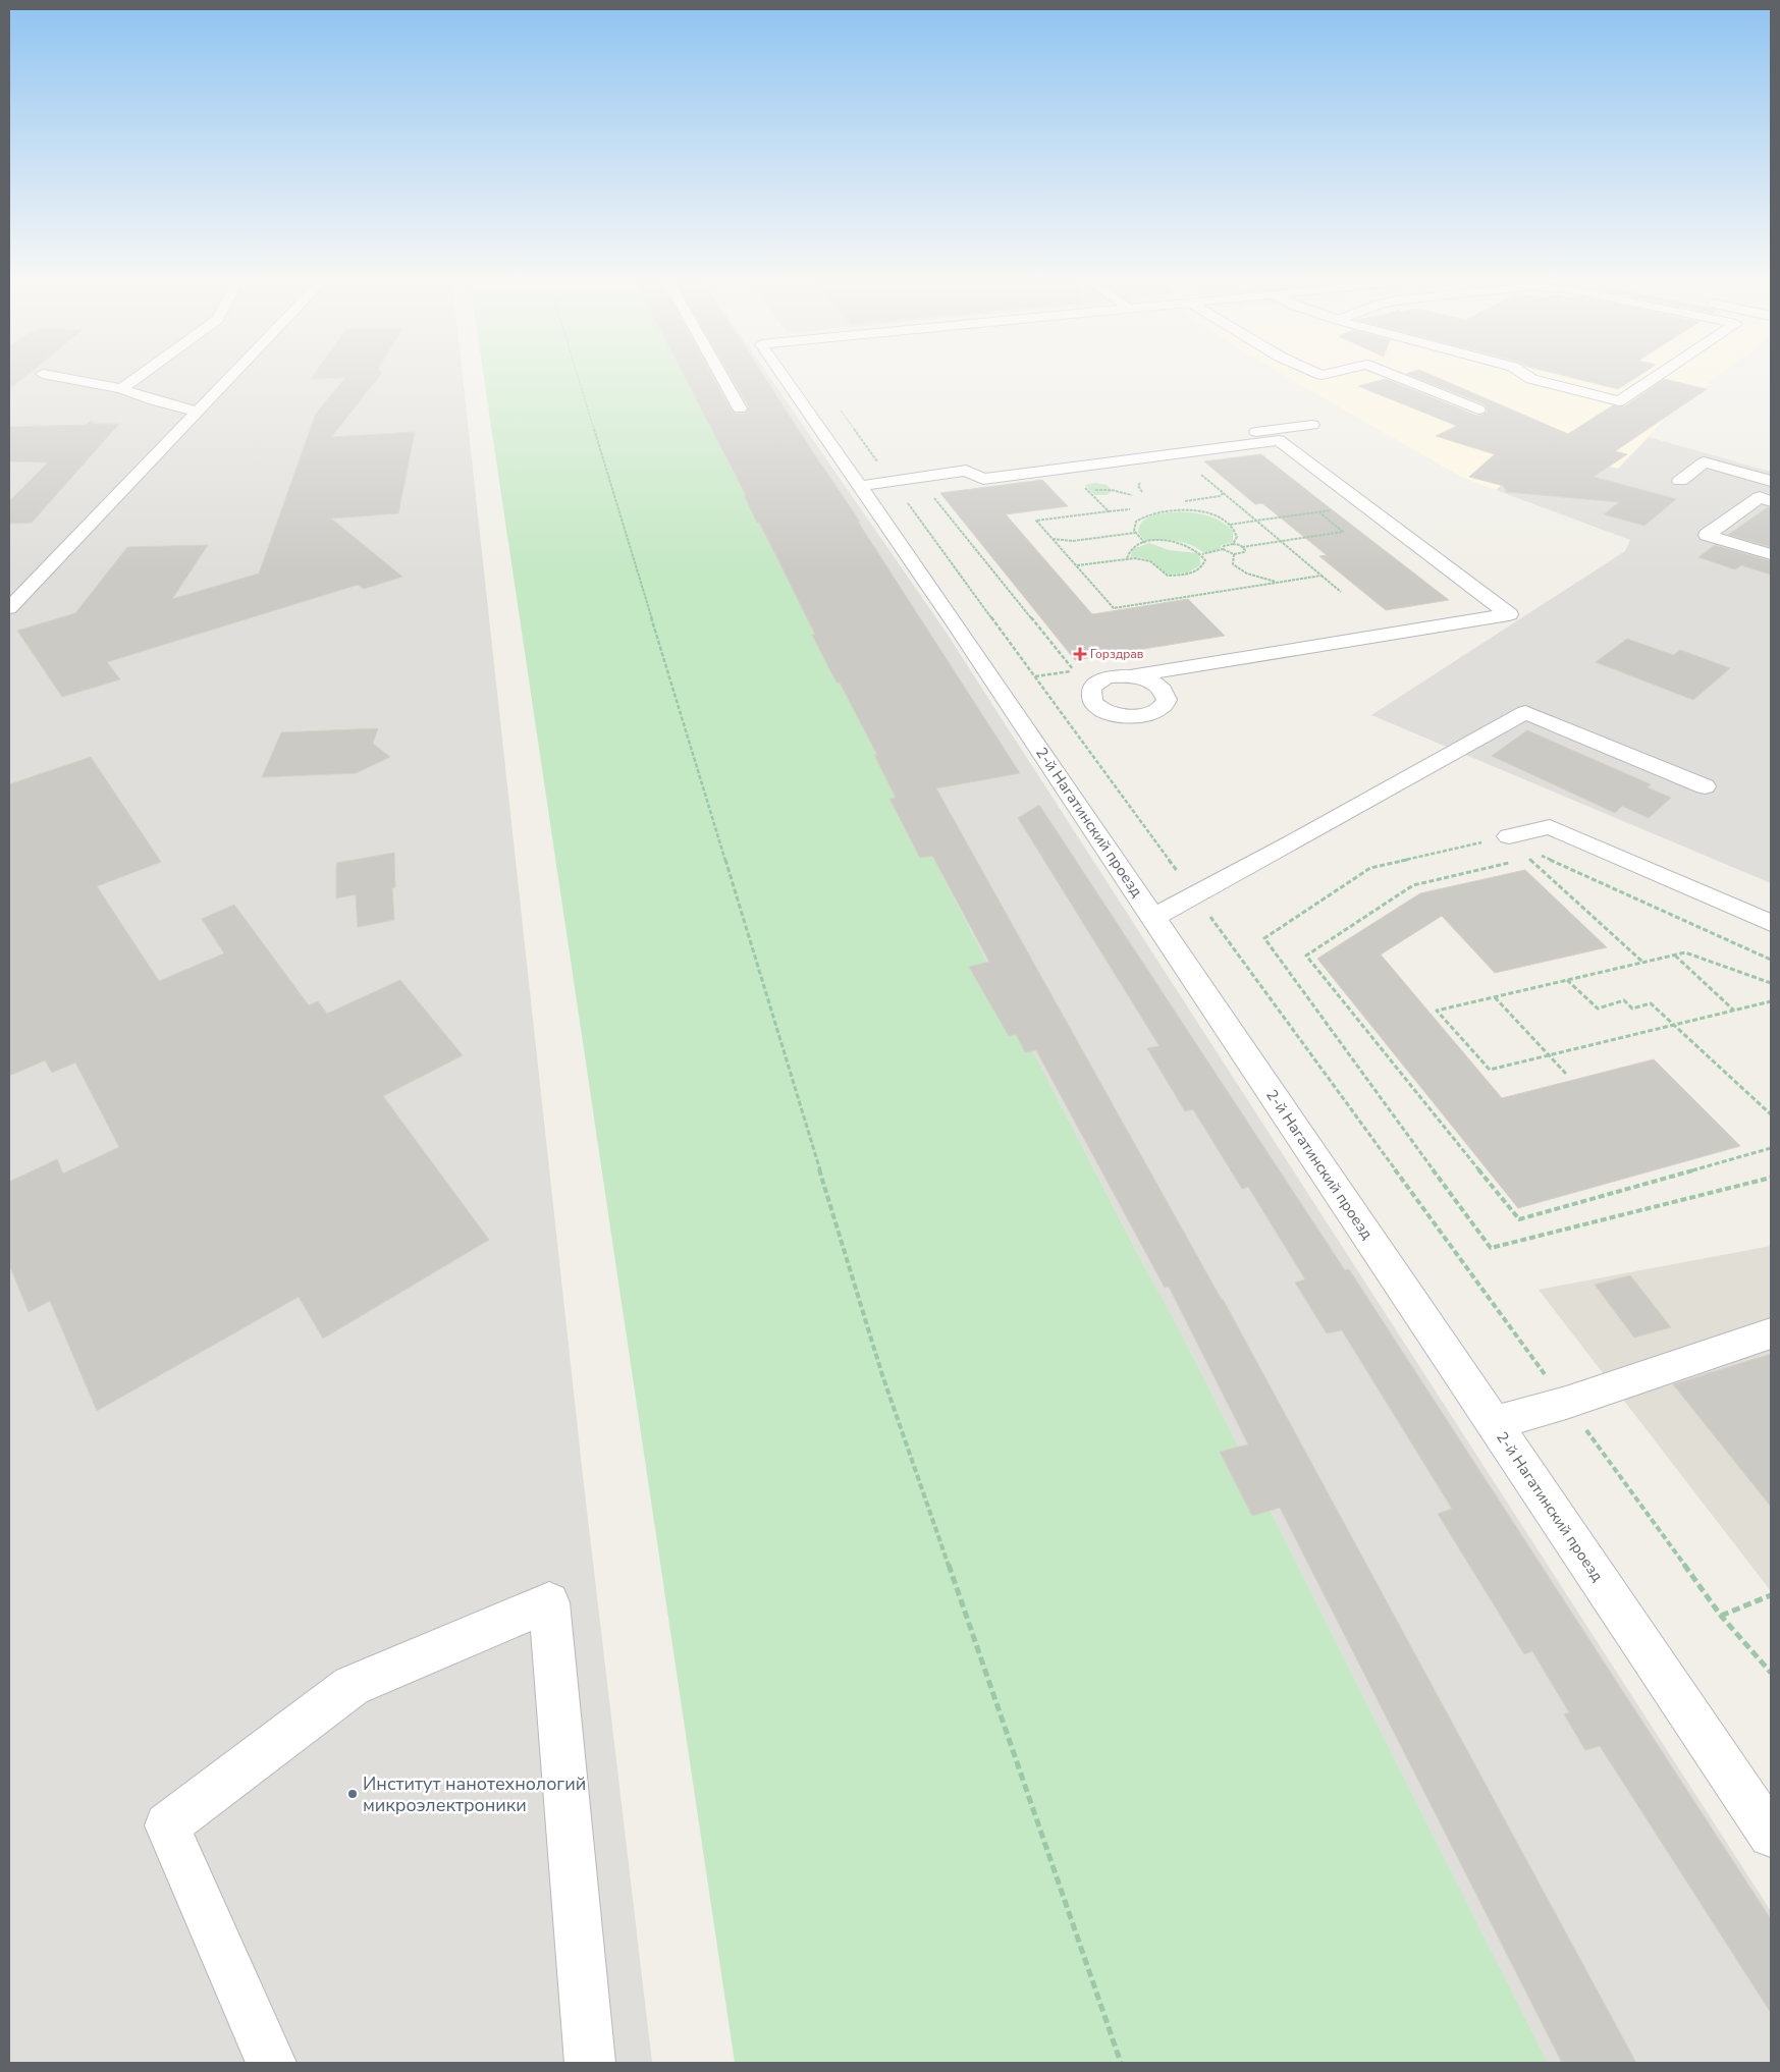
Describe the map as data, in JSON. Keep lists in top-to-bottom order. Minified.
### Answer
{"streets":{"street":["2-й Нагатинский проезд"]},"places":{"health":["Горздрав"],"other":["Институт нанотехнологий микроэлектроники"]}}
